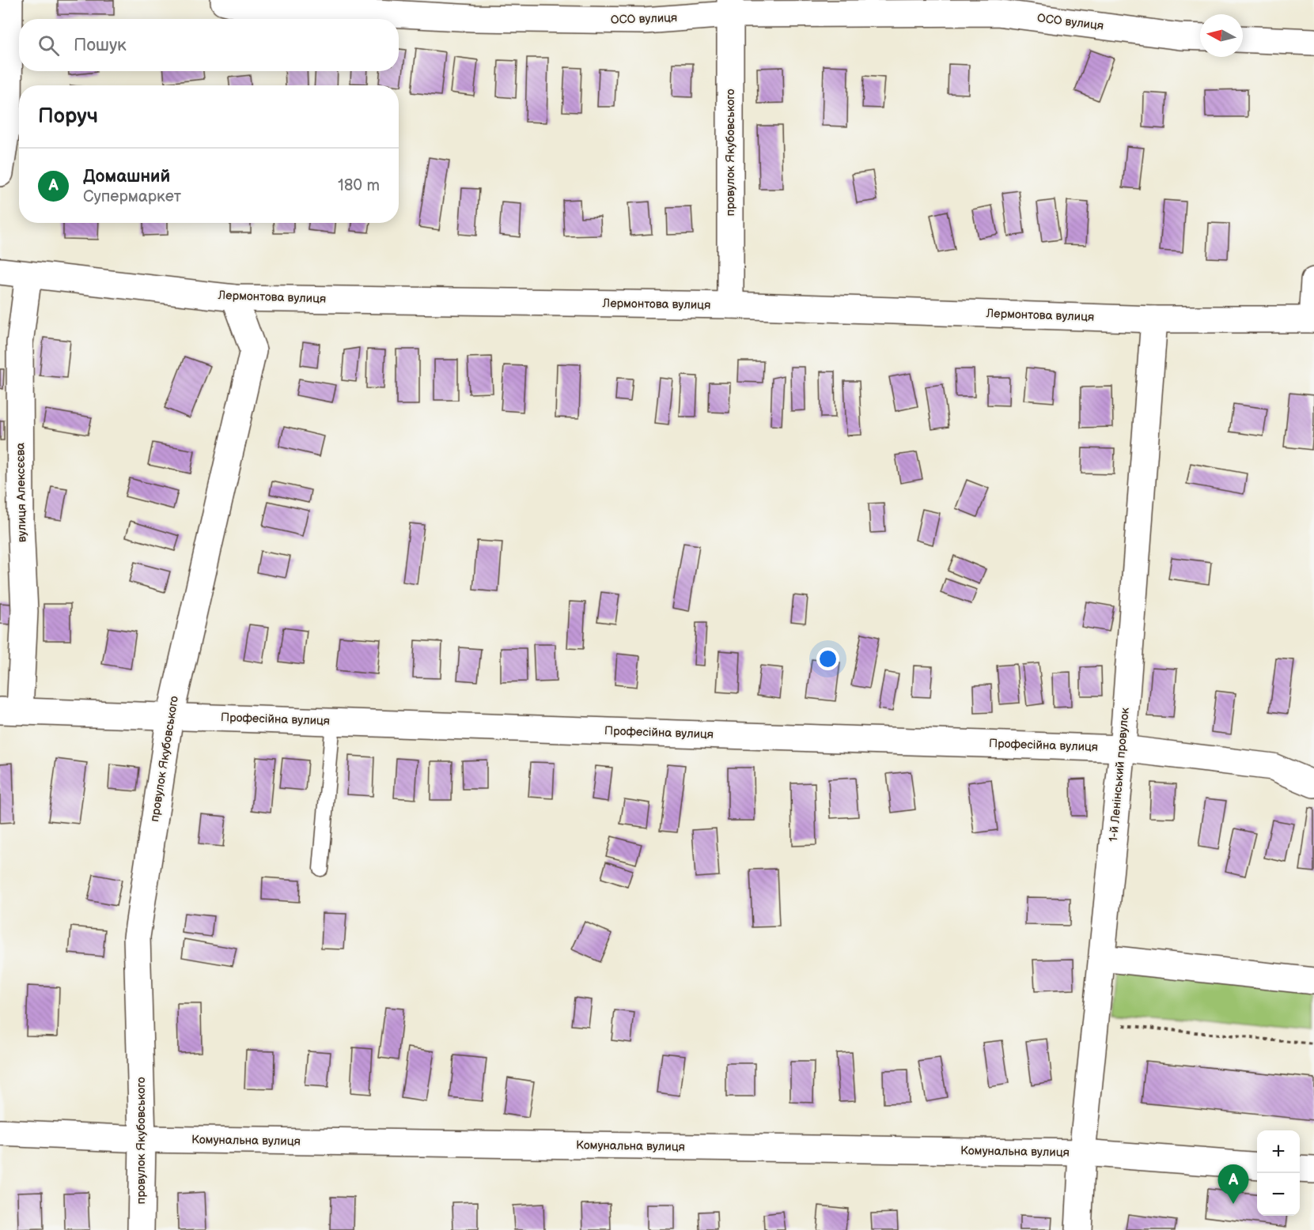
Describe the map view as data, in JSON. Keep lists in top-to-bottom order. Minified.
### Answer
{"streets":{"street":["ОСО вулиця","провулок Якубовського","Лермонтова вулиця","вулиця Алексєєва","Професійна вулиця","1-й Ленінський провулок","Комунальна вулиця"]},"crossings":[["ОСО вулиця","провулок Якубовського"],["провулок Якубовського","Лермонтова вулиця"],["провулок Якубовського","Професійна вулиця"],["провулок Якубовського","Комунальна вулиця"],["Лермонтова вулиця","вулиця Алексєєва"],["Лермонтова вулиця","1-й Ленінський провулок"],["вулиця Алексєєва","Професійна вулиця"],["Професійна вулиця","1-й Ленінський провулок"],["1-й Ленінський провулок","Комунальна вулиця"]],"north":"left","page":{"search":"Пошук","heading":"Поруч","list":[{"mark":"A","name":"Домашний","note":"Супермаркет","value":"180 m"}],"map_buttons":["+","−"],"pins":"A"}}
